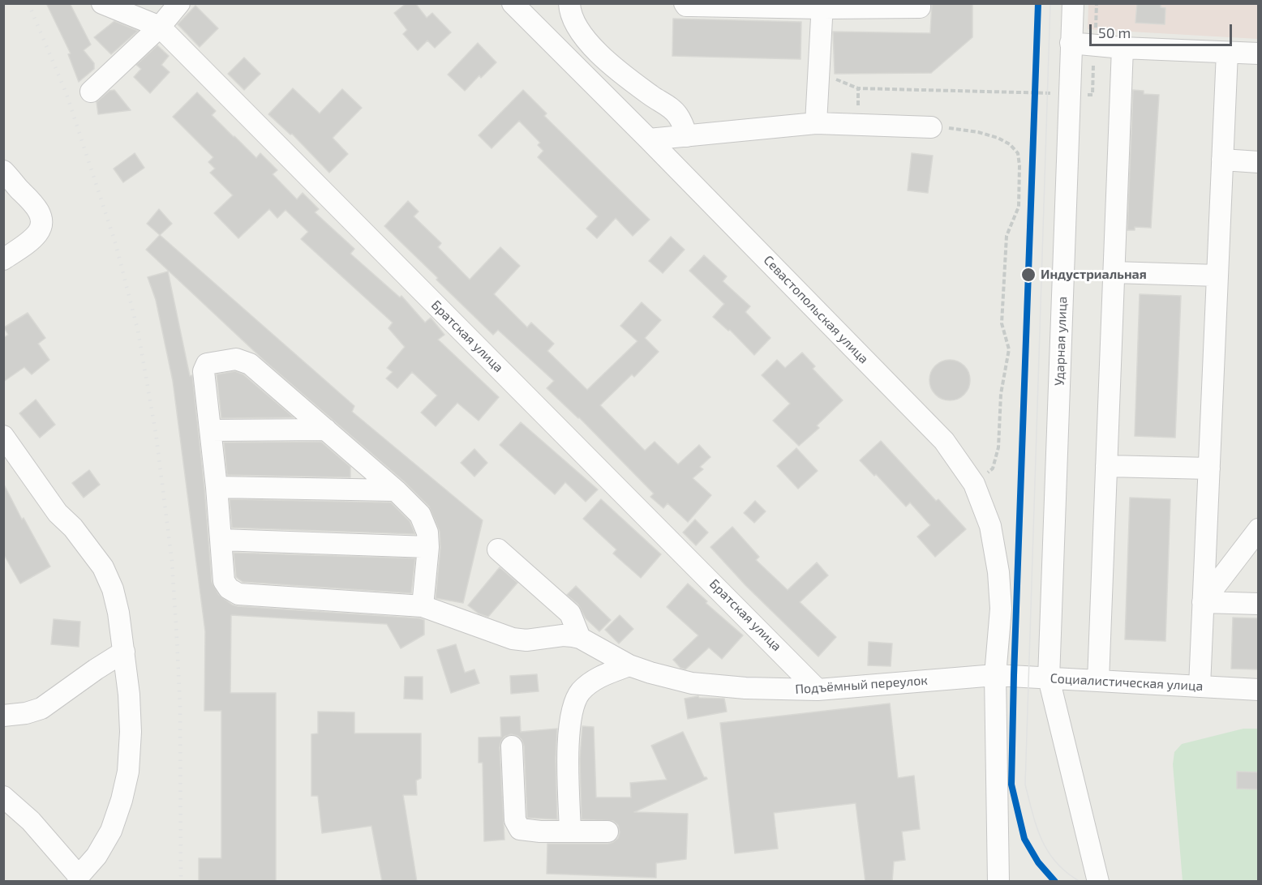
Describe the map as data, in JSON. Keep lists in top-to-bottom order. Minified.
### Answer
{"streets":{"street":["Севастопольская улица","Братская улица","Ударная улица","Социалистическая улица","Подъёмный переулок"]},"crossings":[["Севастопольская улица","Социалистическая улица"],["Севастопольская улица","Подъёмный переулок"],["Братская улица","Подъёмный переулок"],["Ударная улица","Социалистическая улица"],["Социалистическая улица","Подъёмный переулок"]],"places":["Индустриальная"],"scale_bar":"50 m"}
